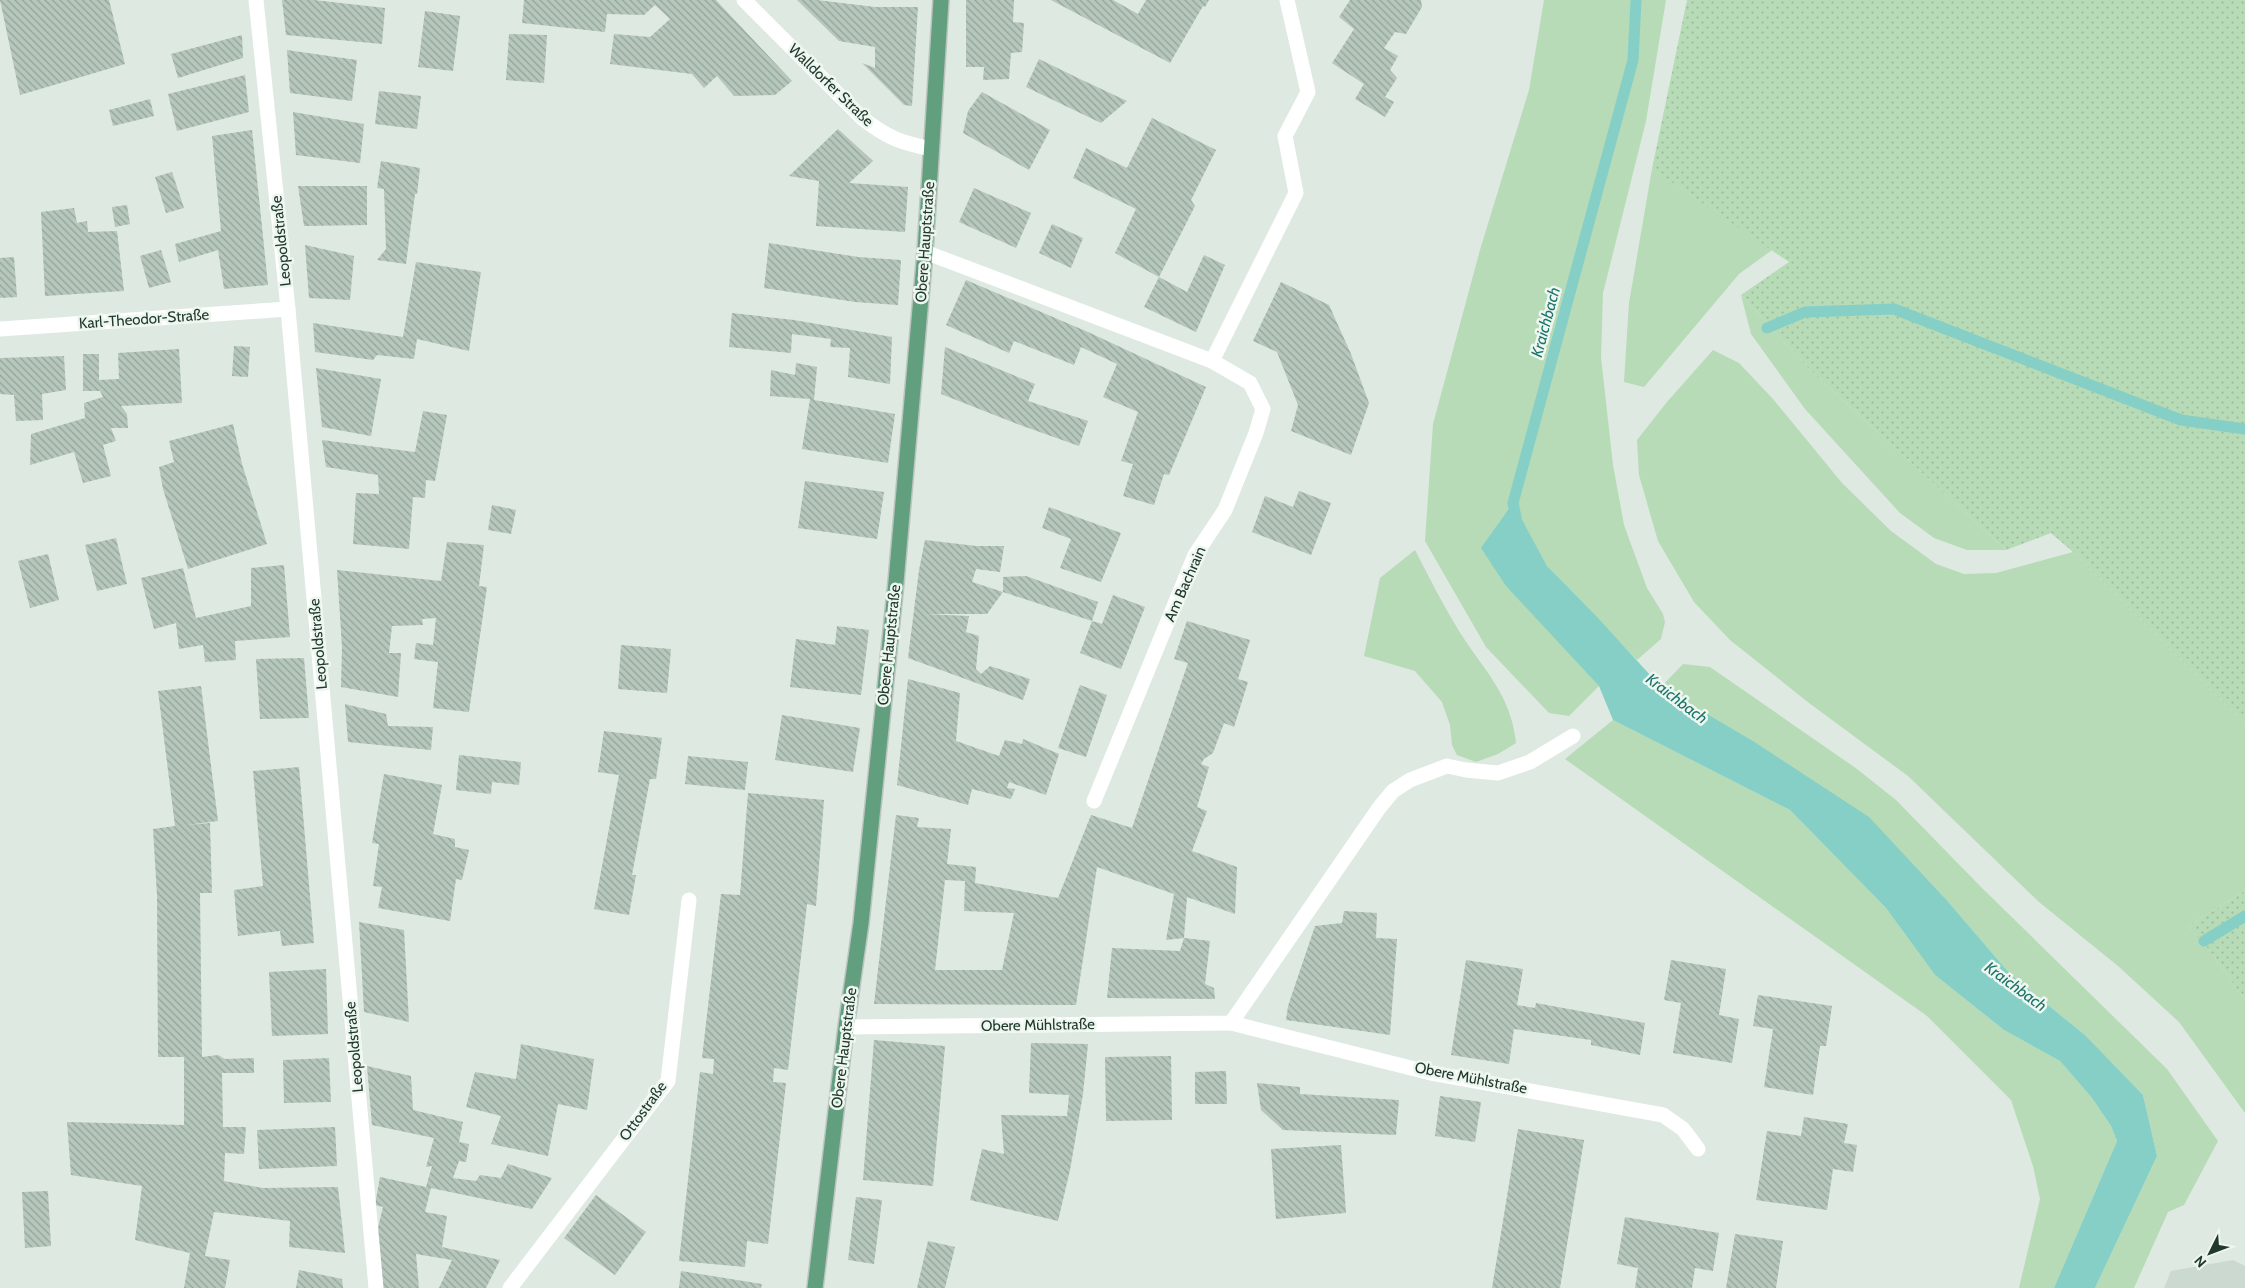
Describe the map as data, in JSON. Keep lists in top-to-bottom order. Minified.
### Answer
{"streets":{"main road":["Obere Hauptstraße"],"street":["Walldorfer Straße","Leopoldstraße","Karl-Theodor-Straße","Am Bachrain","Obere Mühlstraße","Ottostraße"]},"crossings":[["Walldorfer Straße","Obere Hauptstraße"],["Leopoldstraße","Karl-Theodor-Straße"],["Obere Hauptstraße","Am Bachrain"],["Obere Hauptstraße","Obere Mühlstraße"]],"water":["Kraichbach"],"north":"bottom left"}
